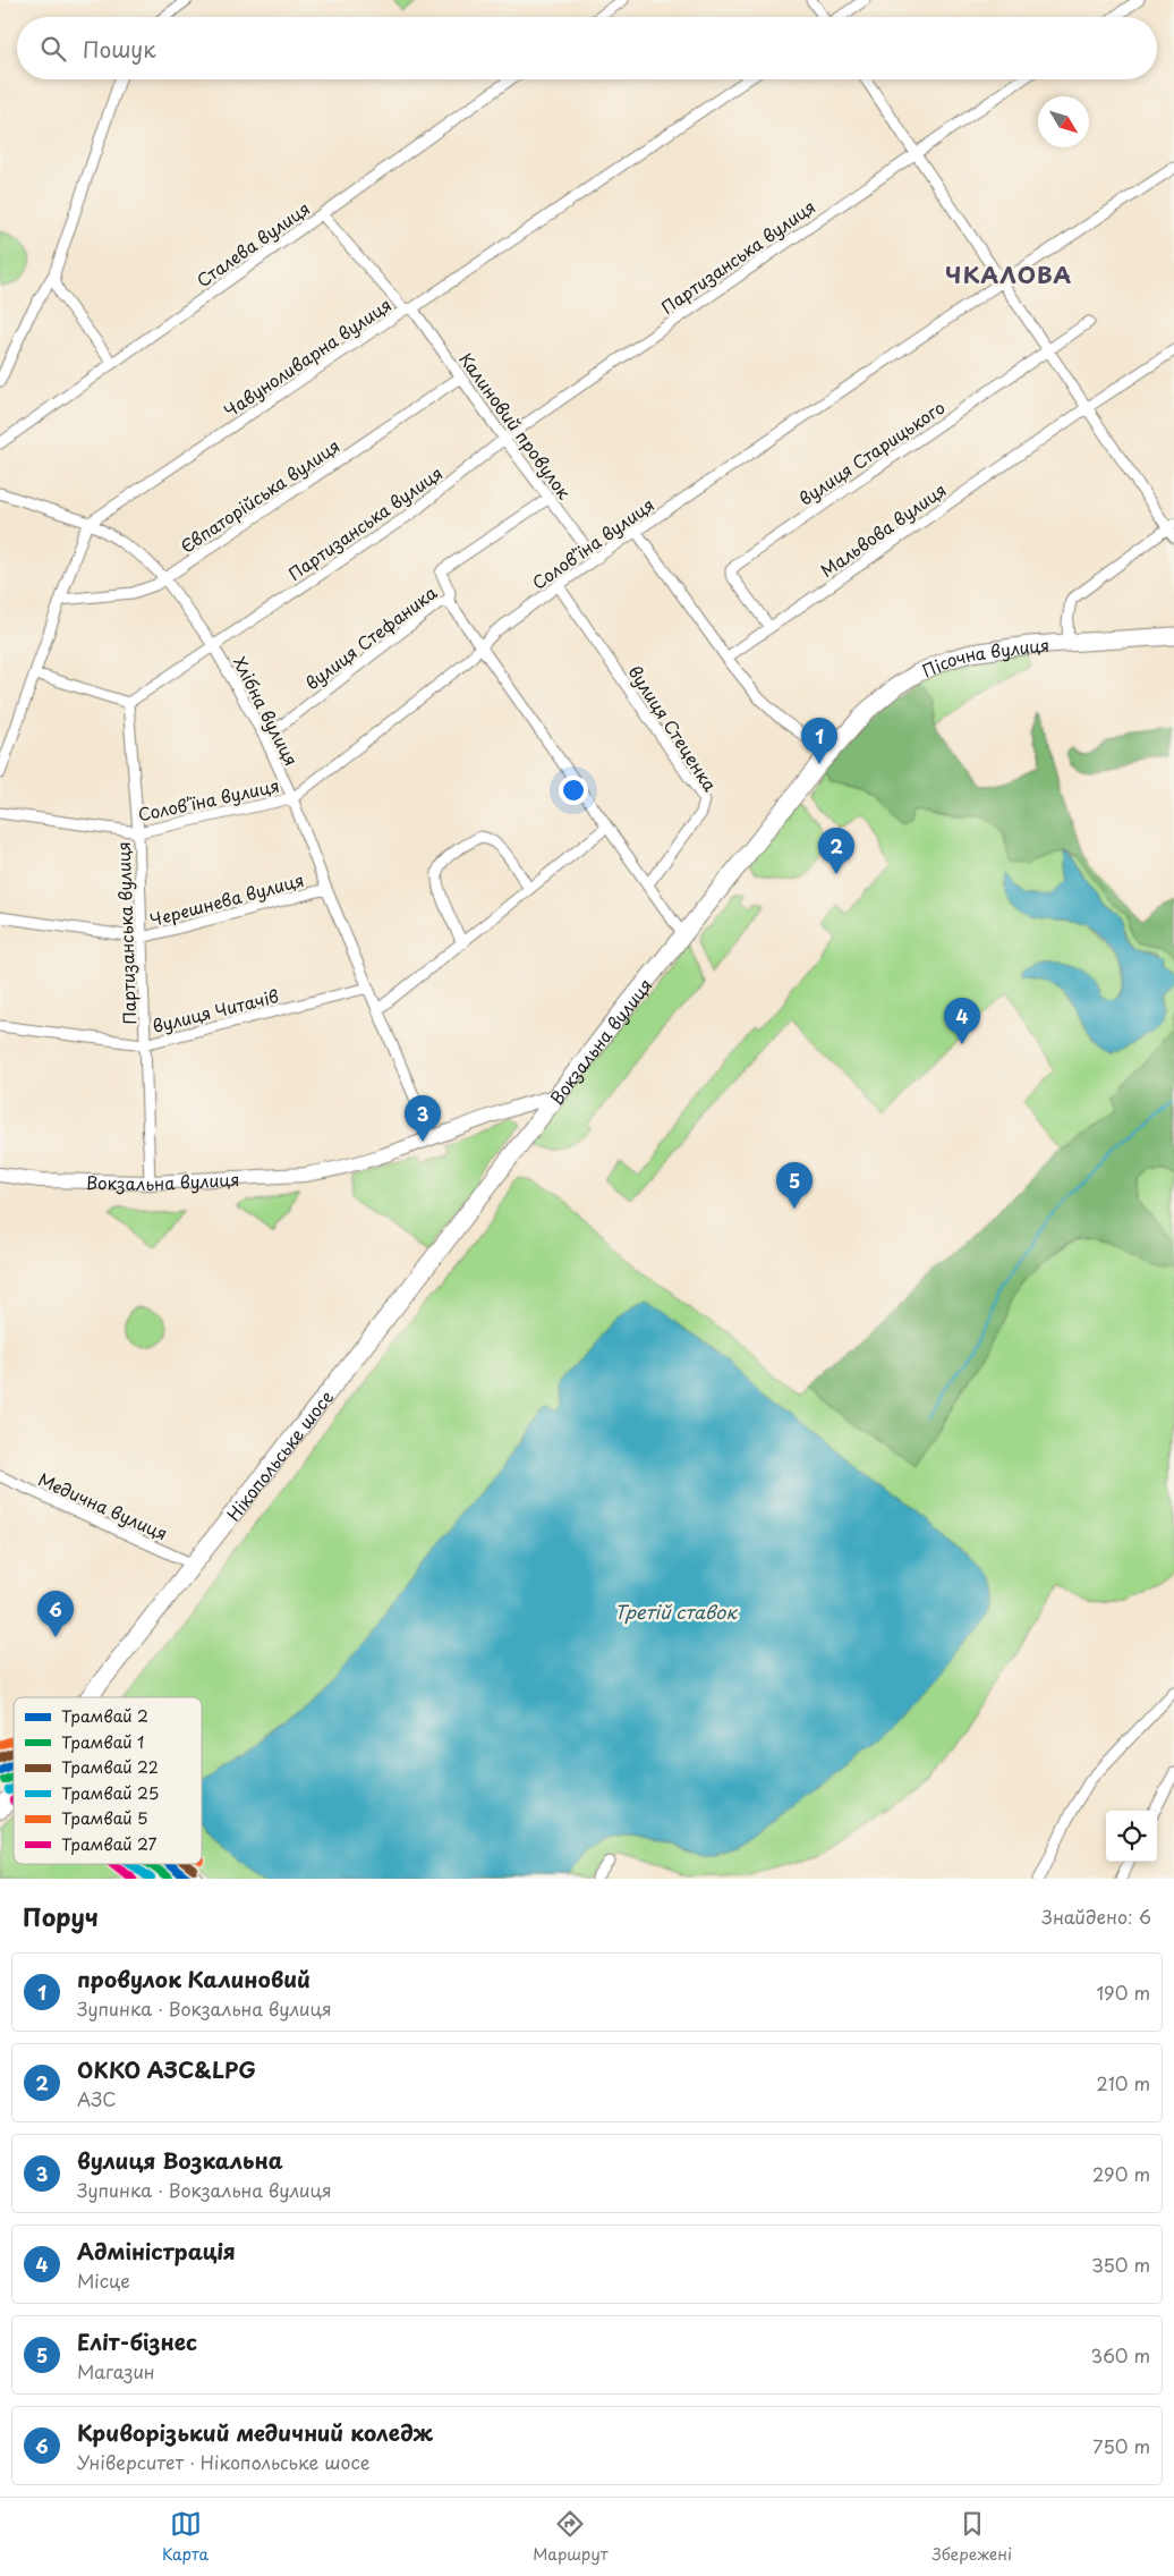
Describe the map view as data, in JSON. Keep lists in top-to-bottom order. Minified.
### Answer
{"streets":{"main road":["Пісочна вулиця","Вокзальна вулиця","Нікопольське шосе"],"street":["Сталева вулиця","Партизанська вулиця","Чавуноливарна вулиця","Калиновий провулок","вулиця Старицького","Євпаторійська вулиця","Мальвова вулиця","Соловʼїна вулиця","вулиця Стефаника","Хлібна вулиця","вулиця Стеценка","Черешнева вулиця","вулиця Читачів","Медична вулиця"]},"crossings":[["Сталева вулиця","Калиновий провулок"],["Партизанська вулиця","Калиновий провулок"],["Партизанська вулиця","Соловʼїна вулиця"],["Партизанська вулиця","Хлібна вулиця"],["Партизанська вулиця","Черешнева вулиця"],["Партизанська вулиця","вулиця Читачів"],["Партизанська вулиця","Вокзальна вулиця"],["Чавуноливарна вулиця","Калиновий провулок"],["Чавуноливарна вулиця","Хлібна вулиця"],["Калиновий провулок","Євпаторійська вулиця"],["Калиновий провулок","Соловʼїна вулиця"],["Калиновий провулок","вулиця Стефаника"],["вулиця Старицького","Мальвова вулиця"],["Євпаторійська вулиця","Хлібна вулиця"],["Соловʼїна вулиця","Хлібна вулиця"],["Соловʼїна вулиця","вулиця Стеценка"],["вулиця Стефаника","Хлібна вулиця"],["Пісочна вулиця","Вокзальна вулиця"],["Хлібна вулиця","Черешнева вулиця"],["Хлібна вулиця","вулиця Читачів"],["Хлібна вулиця","Вокзальна вулиця"],["Вокзальна вулиця","Нікопольське шосе"],["Нікопольське шосе","Медична вулиця"]],"districts":["ЧКАЛОВА"],"water":["Третій ставок"],"lines":["tram line 5","tram line 22","tram line 2","tram line 1","tram line 25","tram line 27"],"legend":["Трамвай 2","Трамвай 1","Трамвай 22","Трамвай 25","Трамвай 5","Трамвай 27"],"north":"bottom right","page":{"search":"Пошук","pins":["1","2","4","3","5","6"],"heading":["Поруч","Знайдено: 6"],"list":[{"mark":"1","name":"провулок Калиновий","note":"Зупинка · Вокзальна вулиця","value":"190 m"},{"mark":"2","name":"ОККО АЗС&LPG","note":"АЗС","value":"210 m"},{"mark":"3","name":"вулиця Возкальна","note":"Зупинка · Вокзальна вулиця","value":"290 m"},{"mark":"4","name":"Адміністрація","note":"Місце","value":"350 m"},{"mark":"5","name":"Еліт-бізнес","note":"Магазин","value":"360 m"},{"mark":"6","name":"Криворізький медичний коледж","note":"Університет · Нікопольське шосе","value":"750 m"}],"nav":["Карта","Маршрут","Збережені"]}}
